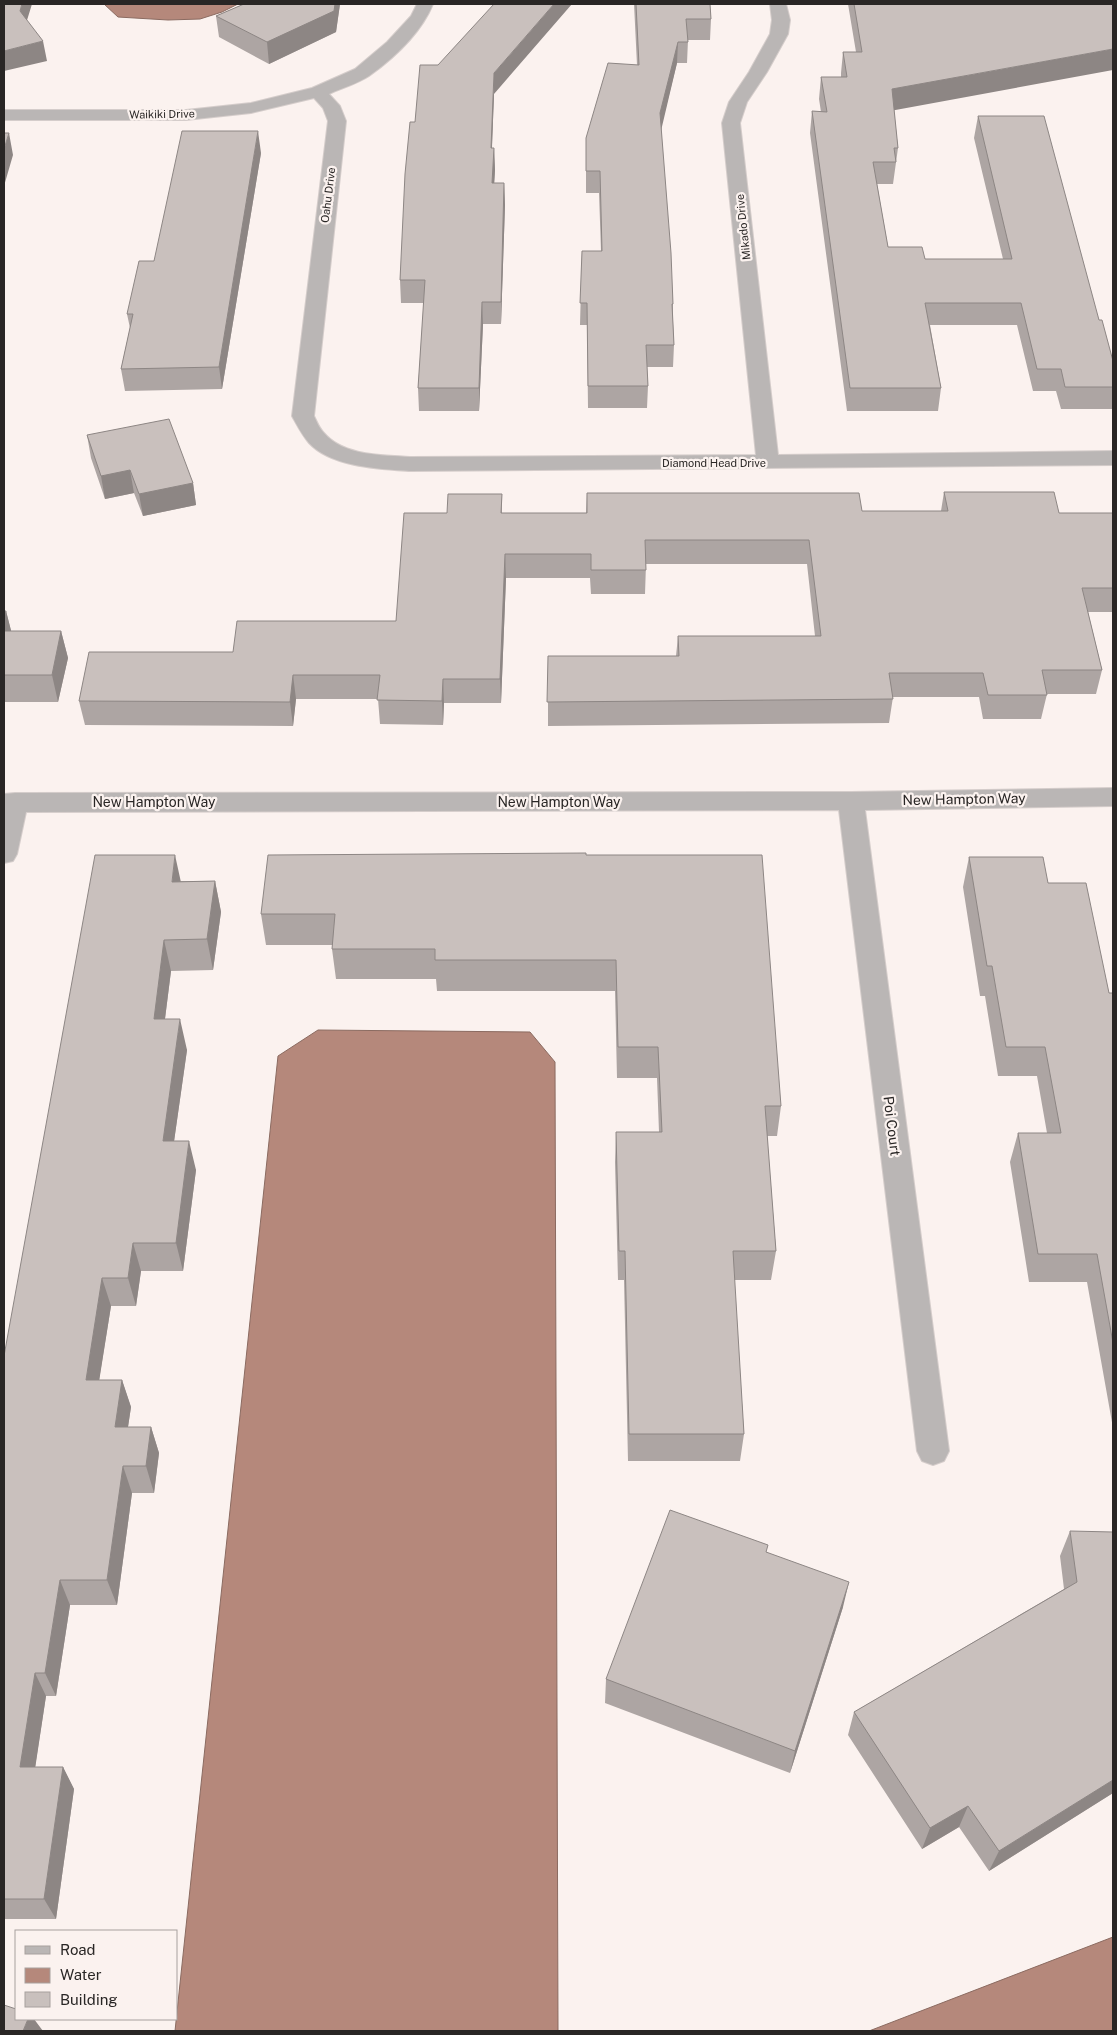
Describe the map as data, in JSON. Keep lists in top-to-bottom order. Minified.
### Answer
{"streets":{"street":["Waikiki Drive","Oahu Drive","Mikado Drive","Diamond Head Drive","New Hampton Way","Poi Court"]},"crossings":[["Waikiki Drive","Oahu Drive"],["Oahu Drive","Diamond Head Drive"],["Mikado Drive","Diamond Head Drive"],["New Hampton Way","Poi Court"]],"legend":["Road","Water","Building"]}
